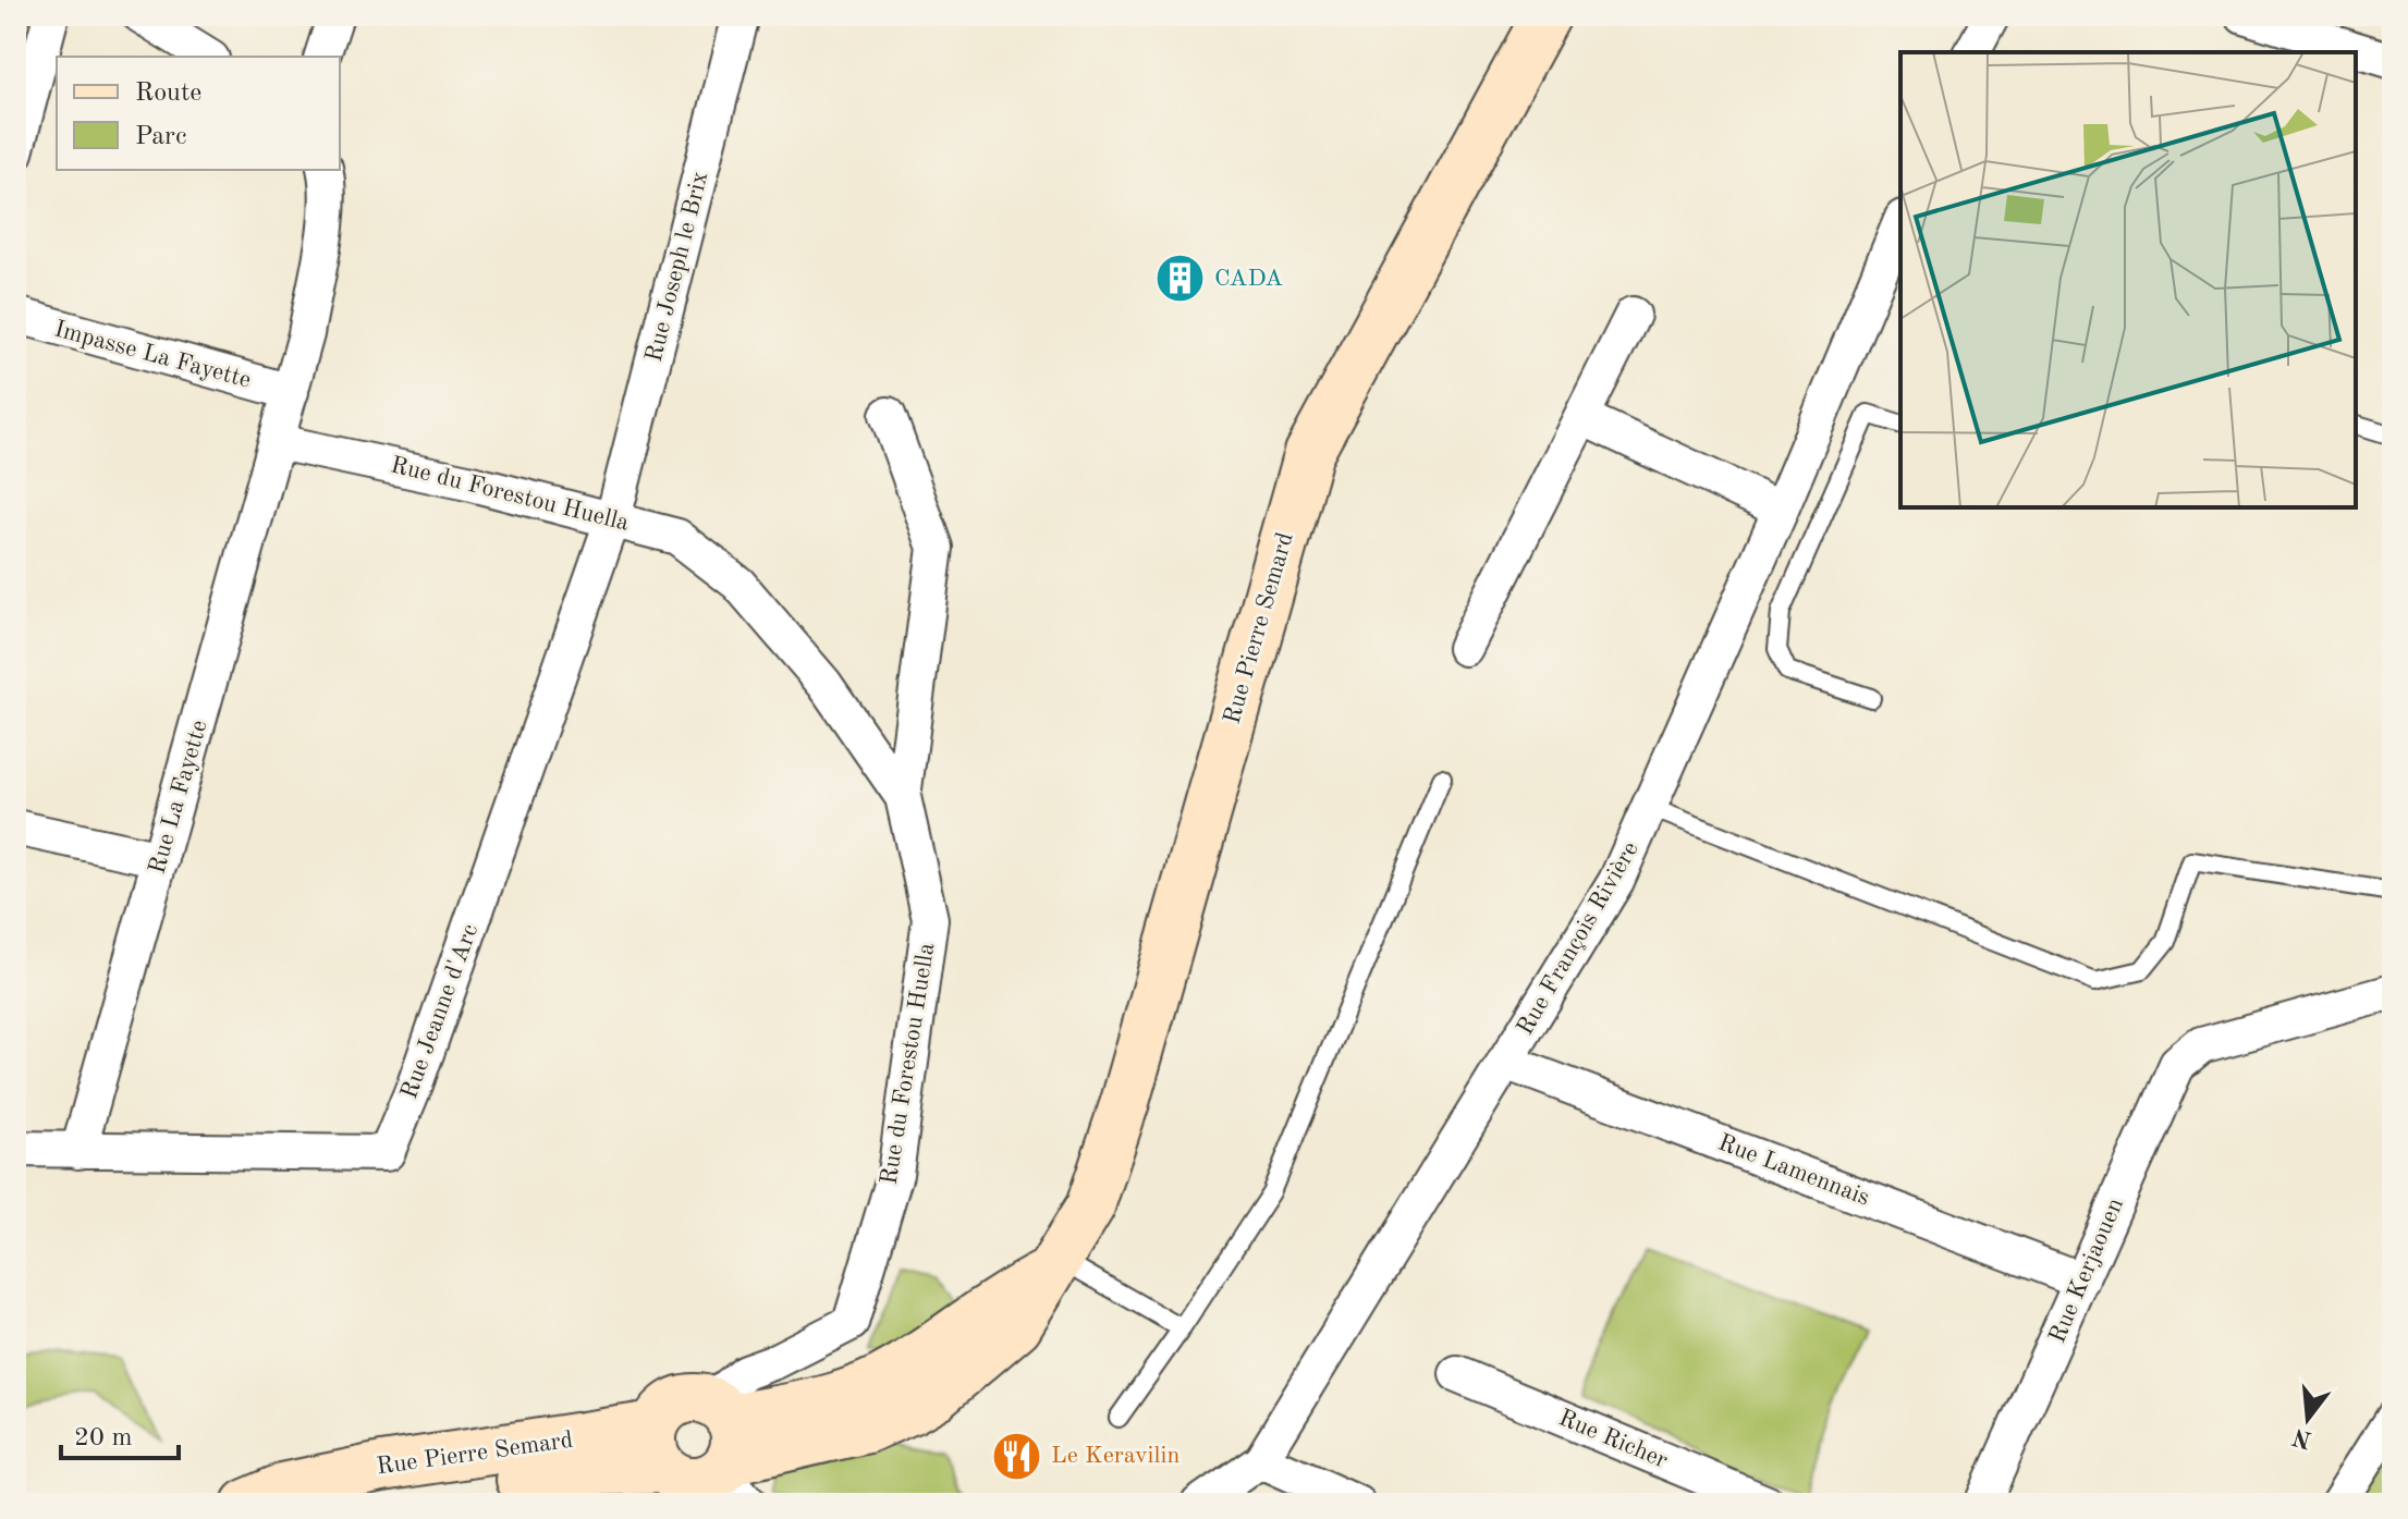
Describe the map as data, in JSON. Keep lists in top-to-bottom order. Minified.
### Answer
{"streets":{"main road":["Rue Pierre Semard"],"street":["Rue Joseph le Brix","Impasse La Fayette","Rue du Forestou Huella","Rue La Fayette","Rue François Rivière","Rue Jeanne d'Arc","Rue Lamennais","Rue Kerjaouen","Rue Richer"]},"crossings":[["Rue Joseph le Brix","Rue du Forestou Huella"],["Rue Joseph le Brix","Rue Jeanne d'Arc"],["Rue du Forestou Huella","Rue Pierre Semard"],["Rue du Forestou Huella","Rue La Fayette"],["Rue du Forestou Huella","Rue Jeanne d'Arc"],["Rue La Fayette","Rue Jeanne d'Arc"],["Rue François Rivière","Rue Lamennais"],["Rue Lamennais","Rue Kerjaouen"]],"places":{"building":["CADA"],"restaurant":["Le Keravilin"]},"legend":["Route","Parc"],"scale_bar":"20 m","north":"bottom"}
